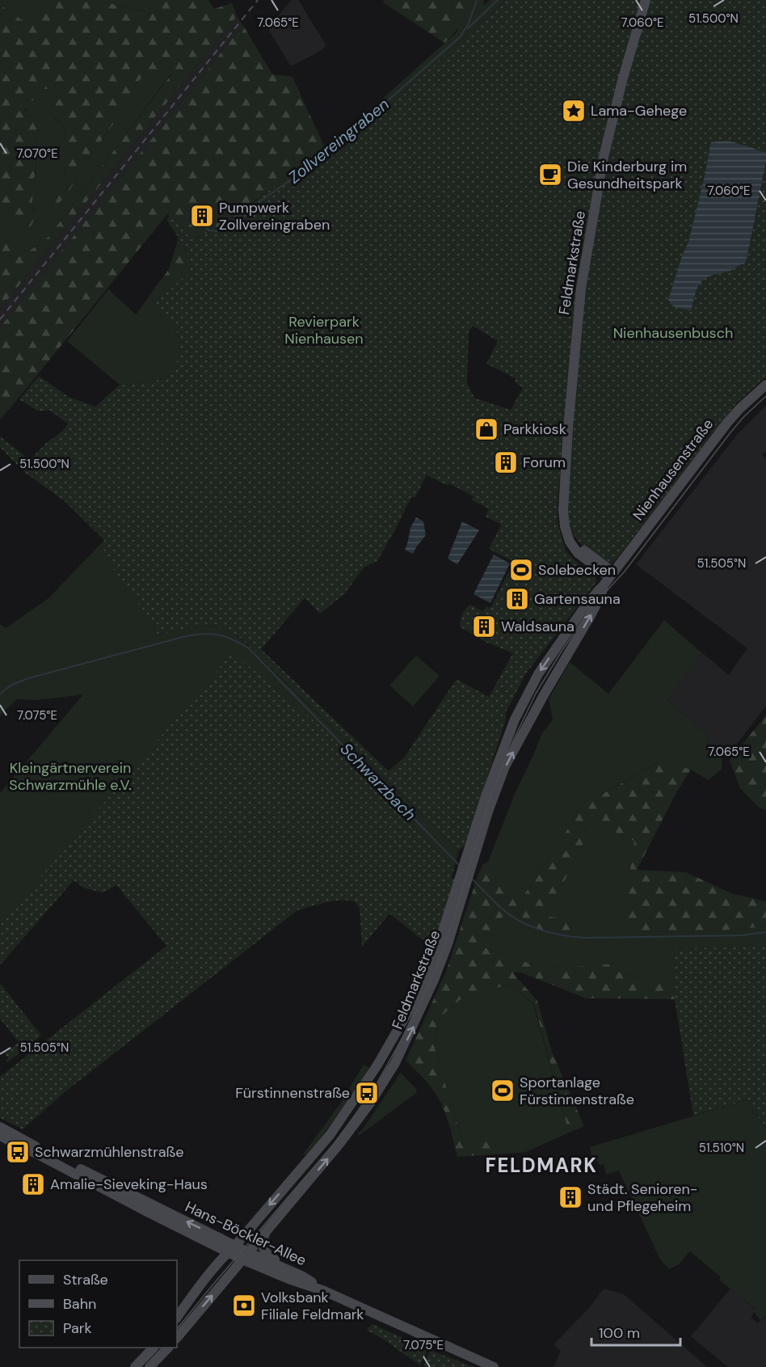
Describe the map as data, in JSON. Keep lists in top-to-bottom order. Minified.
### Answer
{"streets":{"main road":["Feldmarkstraße","Nienhausenstraße","Hans-Böckler-Allee"]},"crossings":[["Feldmarkstraße","Nienhausenstraße"],["Feldmarkstraße","Hans-Böckler-Allee"]],"districts":["FELDMARK"],"water":["Zollvereingraben","Schwarzbach"],"parks":["Revierpark Nienhausen","Nienhausenbusch","Kleingärtnerverein Schwarzmühle e.V."],"places":{"place":["Lama-Gehege"],"cafe":["Die Kinderburg im Gesundheitspark"],"building":["Pumpwerk Zollvereingraben","Forum","Gartensauna","Waldsauna","Amalie-Sieveking-Haus","Städt. Senioren- und Pflegeheim"],"shop":["Parkkiosk"],"sports":["Solebecken","Sportanlage Fürstinnenstraße"],"bus stop":["Fürstinnenstraße","Schwarzmühlenstraße"],"bank":["Volksbank Filiale Feldmark"]},"legend":["Straße","Bahn","Park"],"scale_bar":"100 m","coordinates":["51.500°N","7.065°E","7.060°E","7.070°E","51.505°N","7.075°E","51.510°N"]}
